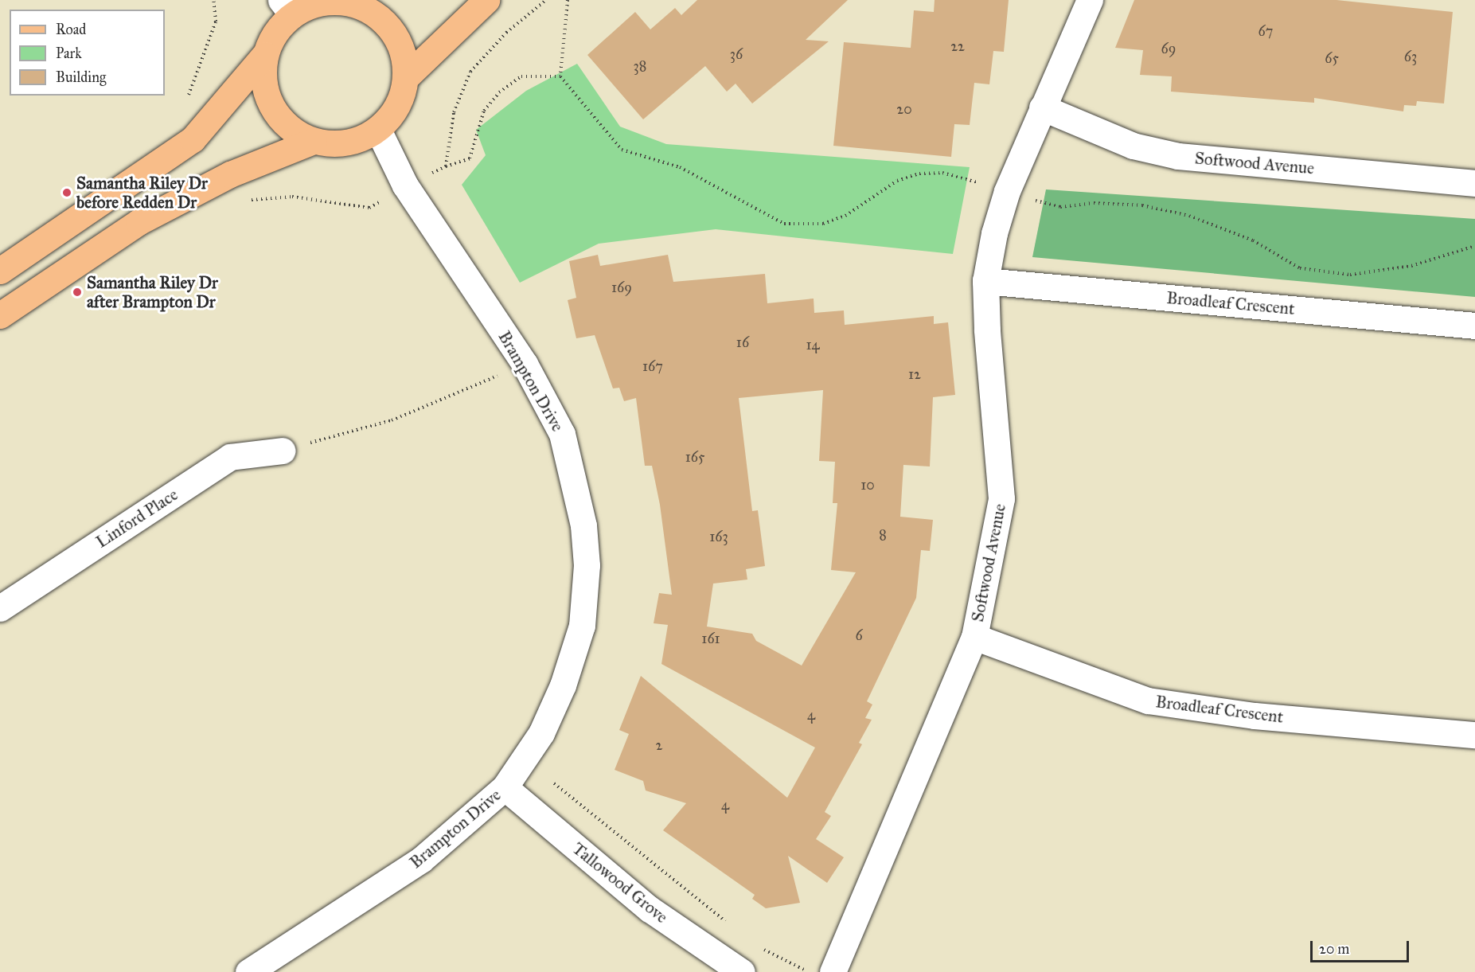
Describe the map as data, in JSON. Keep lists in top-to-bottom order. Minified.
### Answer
{"streets":{"street":["Softwood Avenue","Broadleaf Crescent","Brampton Drive","Linford Place","Tallowood Grove"]},"crossings":[["Softwood Avenue","Broadleaf Crescent"],["Brampton Drive","Tallowood Grove"]],"places":["Samantha Riley Dr before Redden Dr","Samantha Riley Dr after Brampton Dr"],"house_numbers":["67","22","69","36","63","65","38","20","169","16","14","167","12","165","10","8","163","6","161","4","2","4"],"legend":["Road","Park","Building"],"scale_bar":"20 m"}
